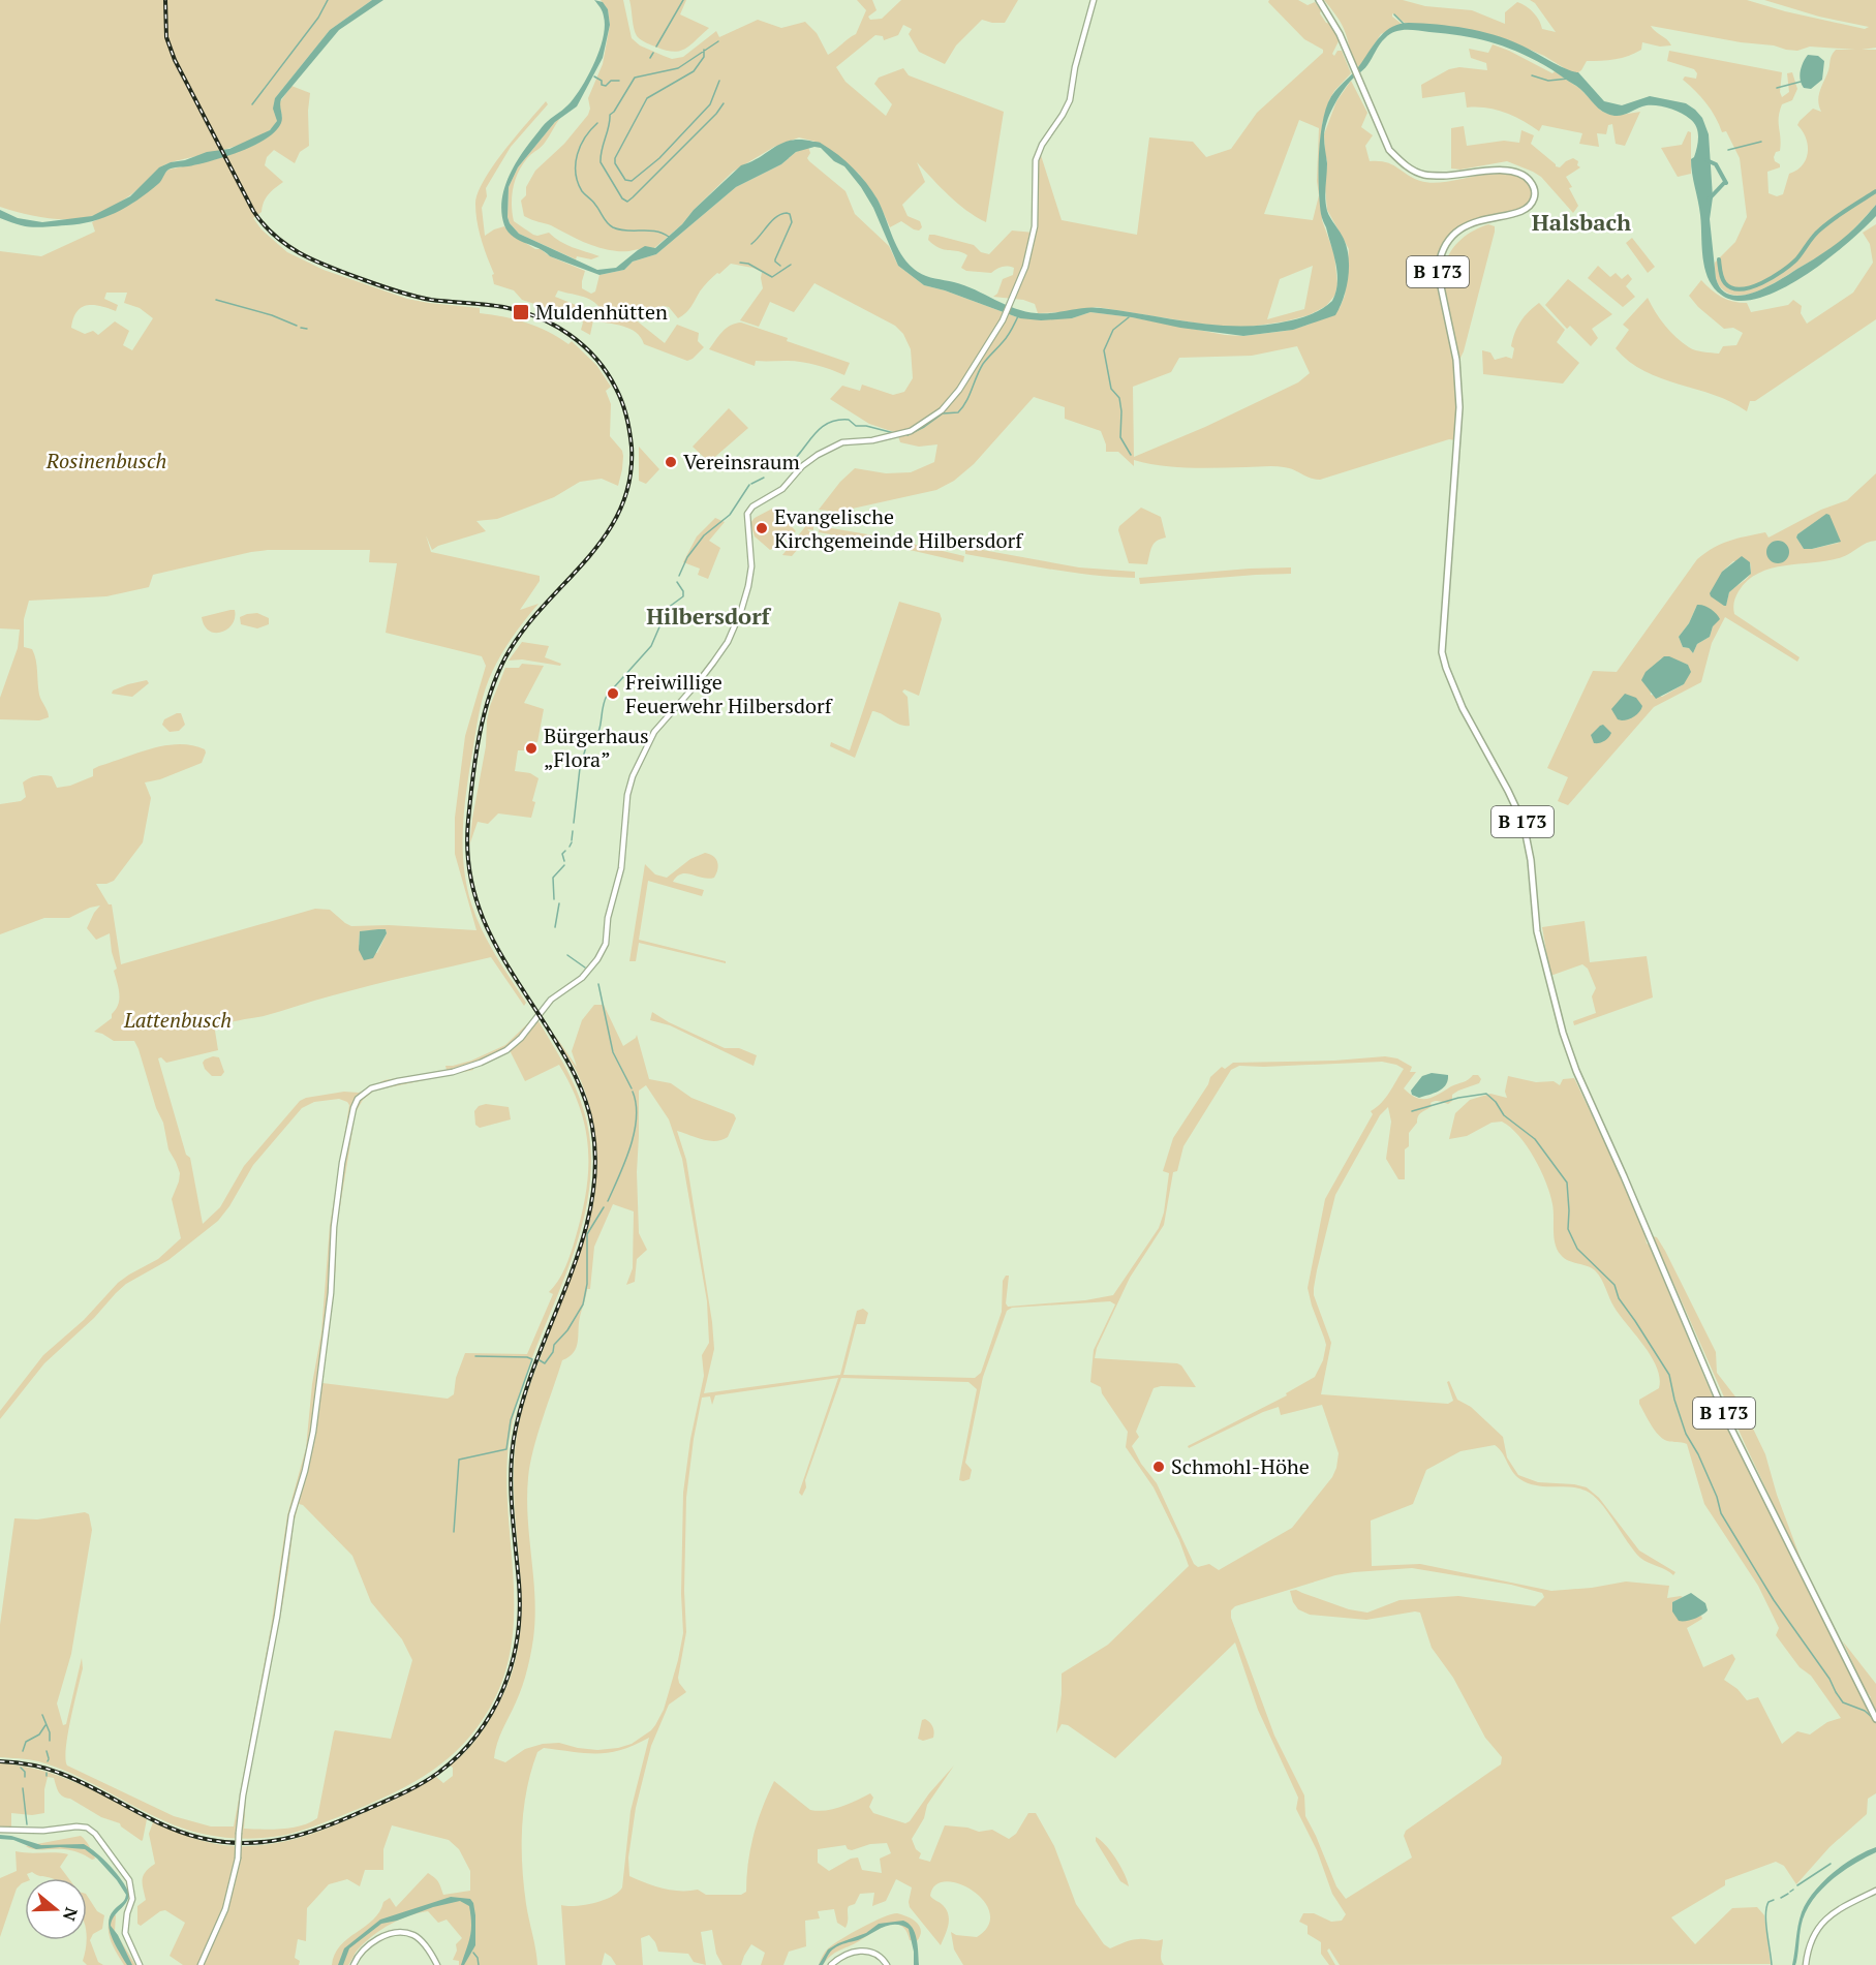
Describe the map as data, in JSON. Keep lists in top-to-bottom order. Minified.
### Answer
{"streets":{"main road":["B 173"]},"districts":["Halsbach","Hilbersdorf"],"parks":["Rosinenbusch","Lattenbusch"],"places":{"transit":["Muldenhütten"],"other":["Vereinsraum","Evangelische Kirchgemeinde Hilbersdorf","Freiwillige Feuerwehr Hilbersdorf","Bürgerhaus „Flora”","Schmohl-Höhe"]},"north":"right"}
